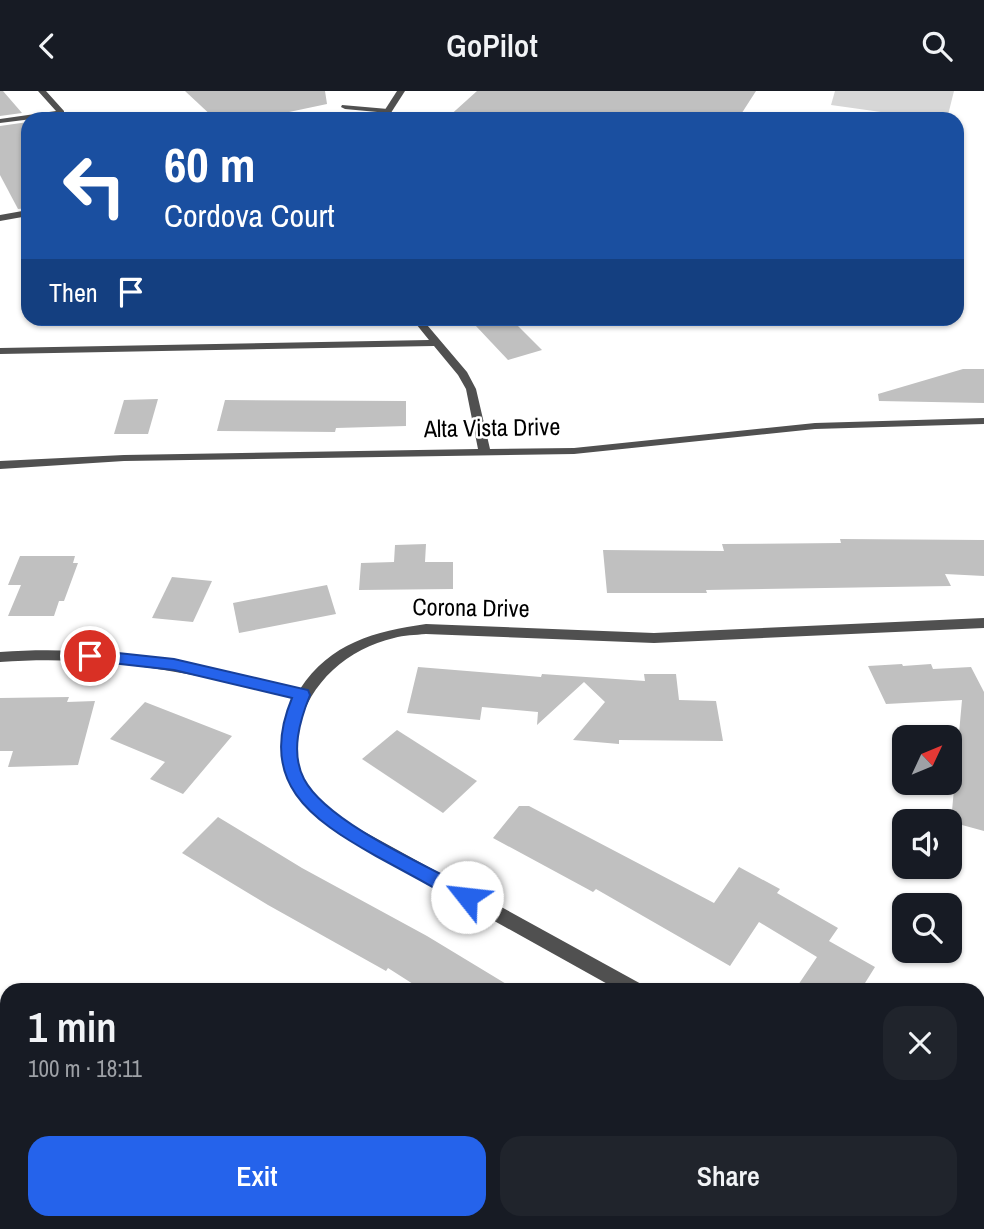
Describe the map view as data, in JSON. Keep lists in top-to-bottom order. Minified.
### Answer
{"streets":{"street":["Alta Vista Drive","Corona Drive"]},"north":"top right","page":{"header":"GoPilot","turn":["60 m","Cordova Court"],"then":"Then","heading":["1 min","100 m · 18:11"],"buttons":["Exit","Share"]}}
